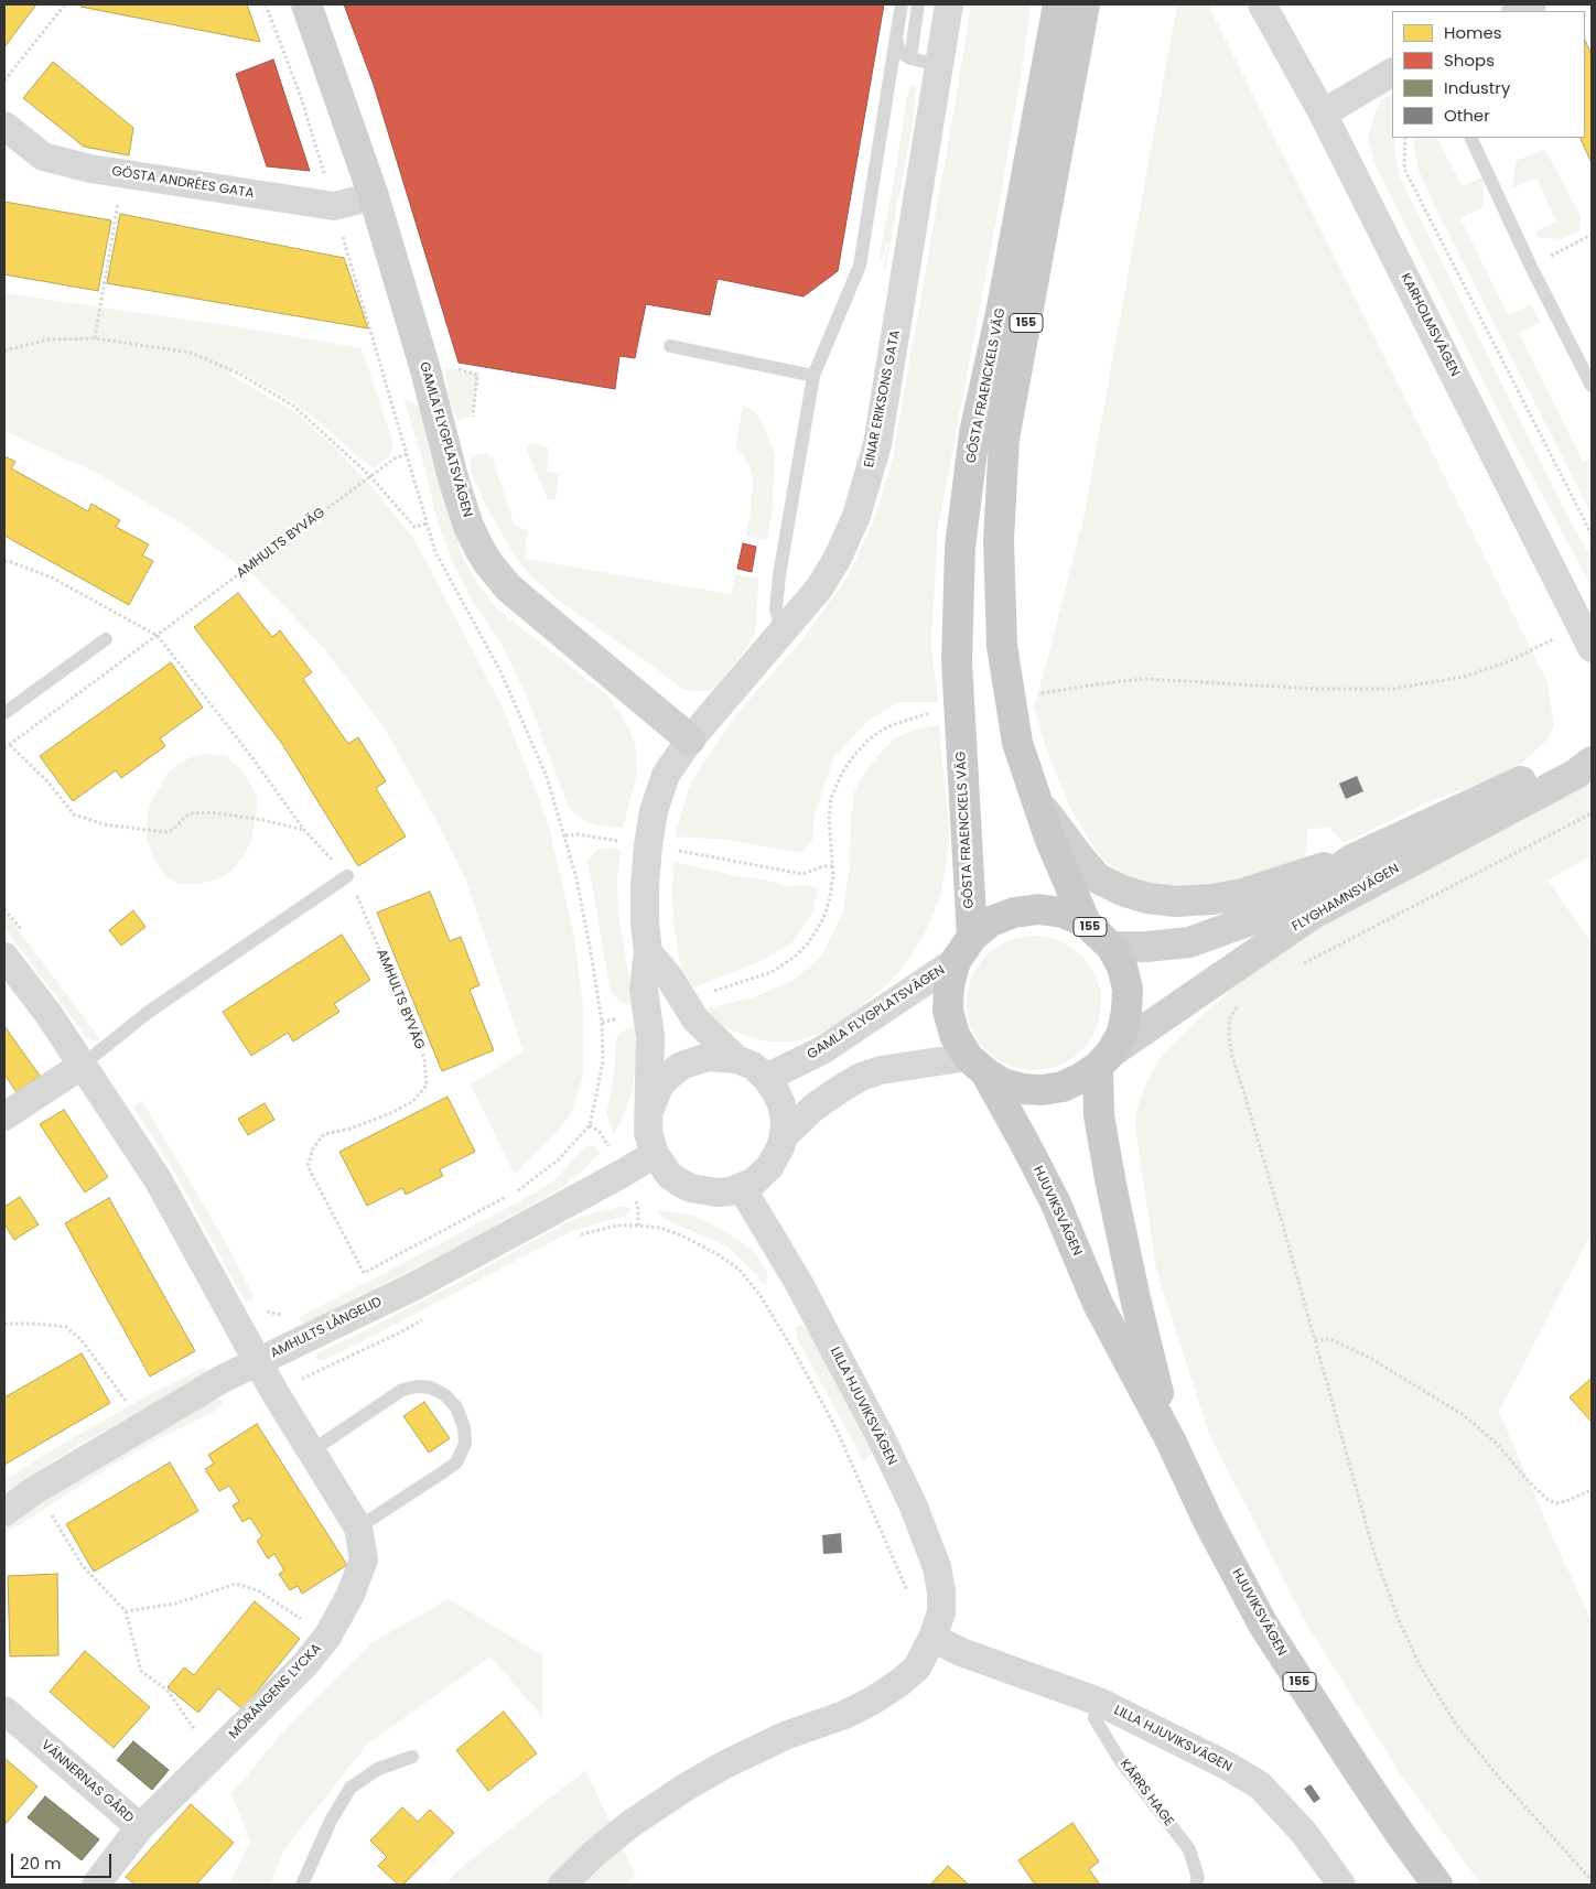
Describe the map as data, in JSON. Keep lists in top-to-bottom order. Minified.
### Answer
{"streets":{"main road":["155","GÖSTA FRAENCKELS VÄG","HJUVIKSVÄGEN"],"street":["GÖSTA ANDRÉES GATA","KARHOLMSVÄGEN","EINAR ERIKSONS GATA","GAMLA FLYGPLATSVÄGEN","FLYGHAMNSVÄGEN","AMHULTS LÅNGELID","LILLA HJUVIKSVÄGEN","MÖRÄNGENS LYCKA","VÄNNERNAS GÅRD"],"lane":["KÄRRS HAGE"],"path":["AMHULTS BYVÄG"]},"crossings":[["GÖSTA ANDRÉES GATA","GAMLA FLYGPLATSVÄGEN"],["GÖSTA FRAENCKELS VÄG","GAMLA FLYGPLATSVÄGEN"],["GÖSTA FRAENCKELS VÄG","FLYGHAMNSVÄGEN"],["GÖSTA FRAENCKELS VÄG","HJUVIKSVÄGEN"],["EINAR ERIKSONS GATA","GAMLA FLYGPLATSVÄGEN"],["GAMLA FLYGPLATSVÄGEN","FLYGHAMNSVÄGEN"],["GAMLA FLYGPLATSVÄGEN","HJUVIKSVÄGEN"],["GAMLA FLYGPLATSVÄGEN","AMHULTS LÅNGELID"],["GAMLA FLYGPLATSVÄGEN","LILLA HJUVIKSVÄGEN"],["FLYGHAMNSVÄGEN","HJUVIKSVÄGEN"],["AMHULTS LÅNGELID","LILLA HJUVIKSVÄGEN"],["AMHULTS LÅNGELID","MÖRÄNGENS LYCKA"],["LILLA HJUVIKSVÄGEN","KÄRRS HAGE"],["MÖRÄNGENS LYCKA","VÄNNERNAS GÅRD"]],"legend":["Homes","Shops","Industry","Other"],"scale_bar":"20 m"}
